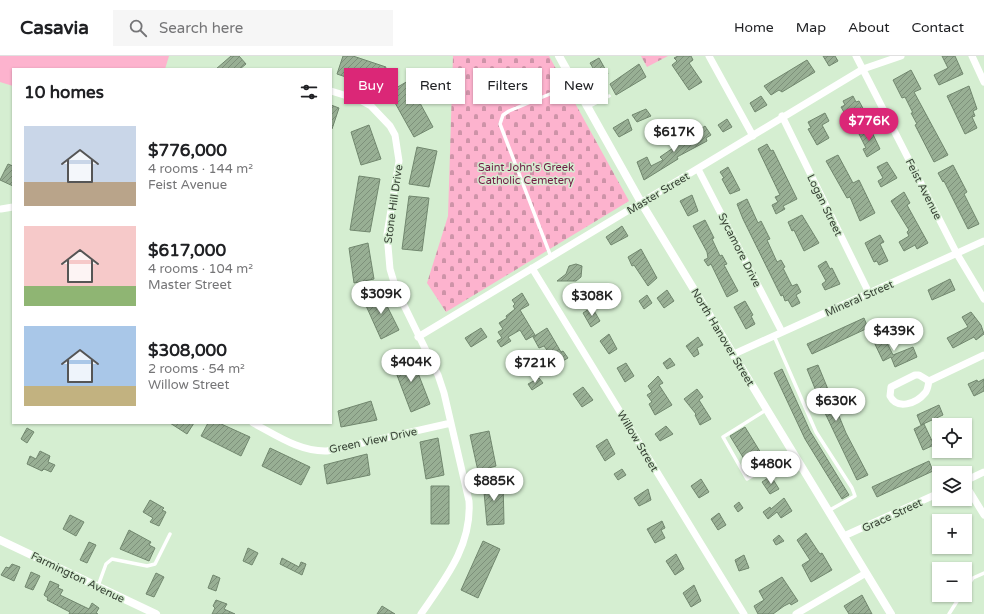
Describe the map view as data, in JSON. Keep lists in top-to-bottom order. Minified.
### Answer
{"streets":{"street":["Feist Avenue","Master Street","Stone Hill Drive","Logan Street","Sycamore Drive","Mineral Street","North Hanover Street","Green View Drive","Willow Street","Grace Street","Farmington Avenue"]},"crossings":[["Feist Avenue","Master Street"],["Feist Avenue","Mineral Street"],["Master Street","Stone Hill Drive"],["Master Street","Logan Street"],["Master Street","Sycamore Drive"],["Master Street","North Hanover Street"],["Master Street","Willow Street"],["Stone Hill Drive","Green View Drive"],["Logan Street","Mineral Street"],["Sycamore Drive","Mineral Street"],["Mineral Street","North Hanover Street"],["North Hanover Street","Grace Street"]],"parks":["Saint John's Greek Catholic Cemetery"],"page":{"header":"Casavia","search":"Search here","nav":["Home","Map","About","Contact"],"chip":["Buy","Rent","Filters","New"],"heading":"10 homes","price":["$776K","$617K","$309K","$308K","$439K","$404K","$721K","$630K","$480K","$885K"],"list":[{"name":"$776,000","note":"4 rooms · 144 m² · Feist Avenue"},{"name":"$617,000","note":"4 rooms · 104 m² · Master Street"},{"name":"$308,000","note":"2 rooms · 54 m² · Willow Street"}],"map_buttons":["+","−"]}}
